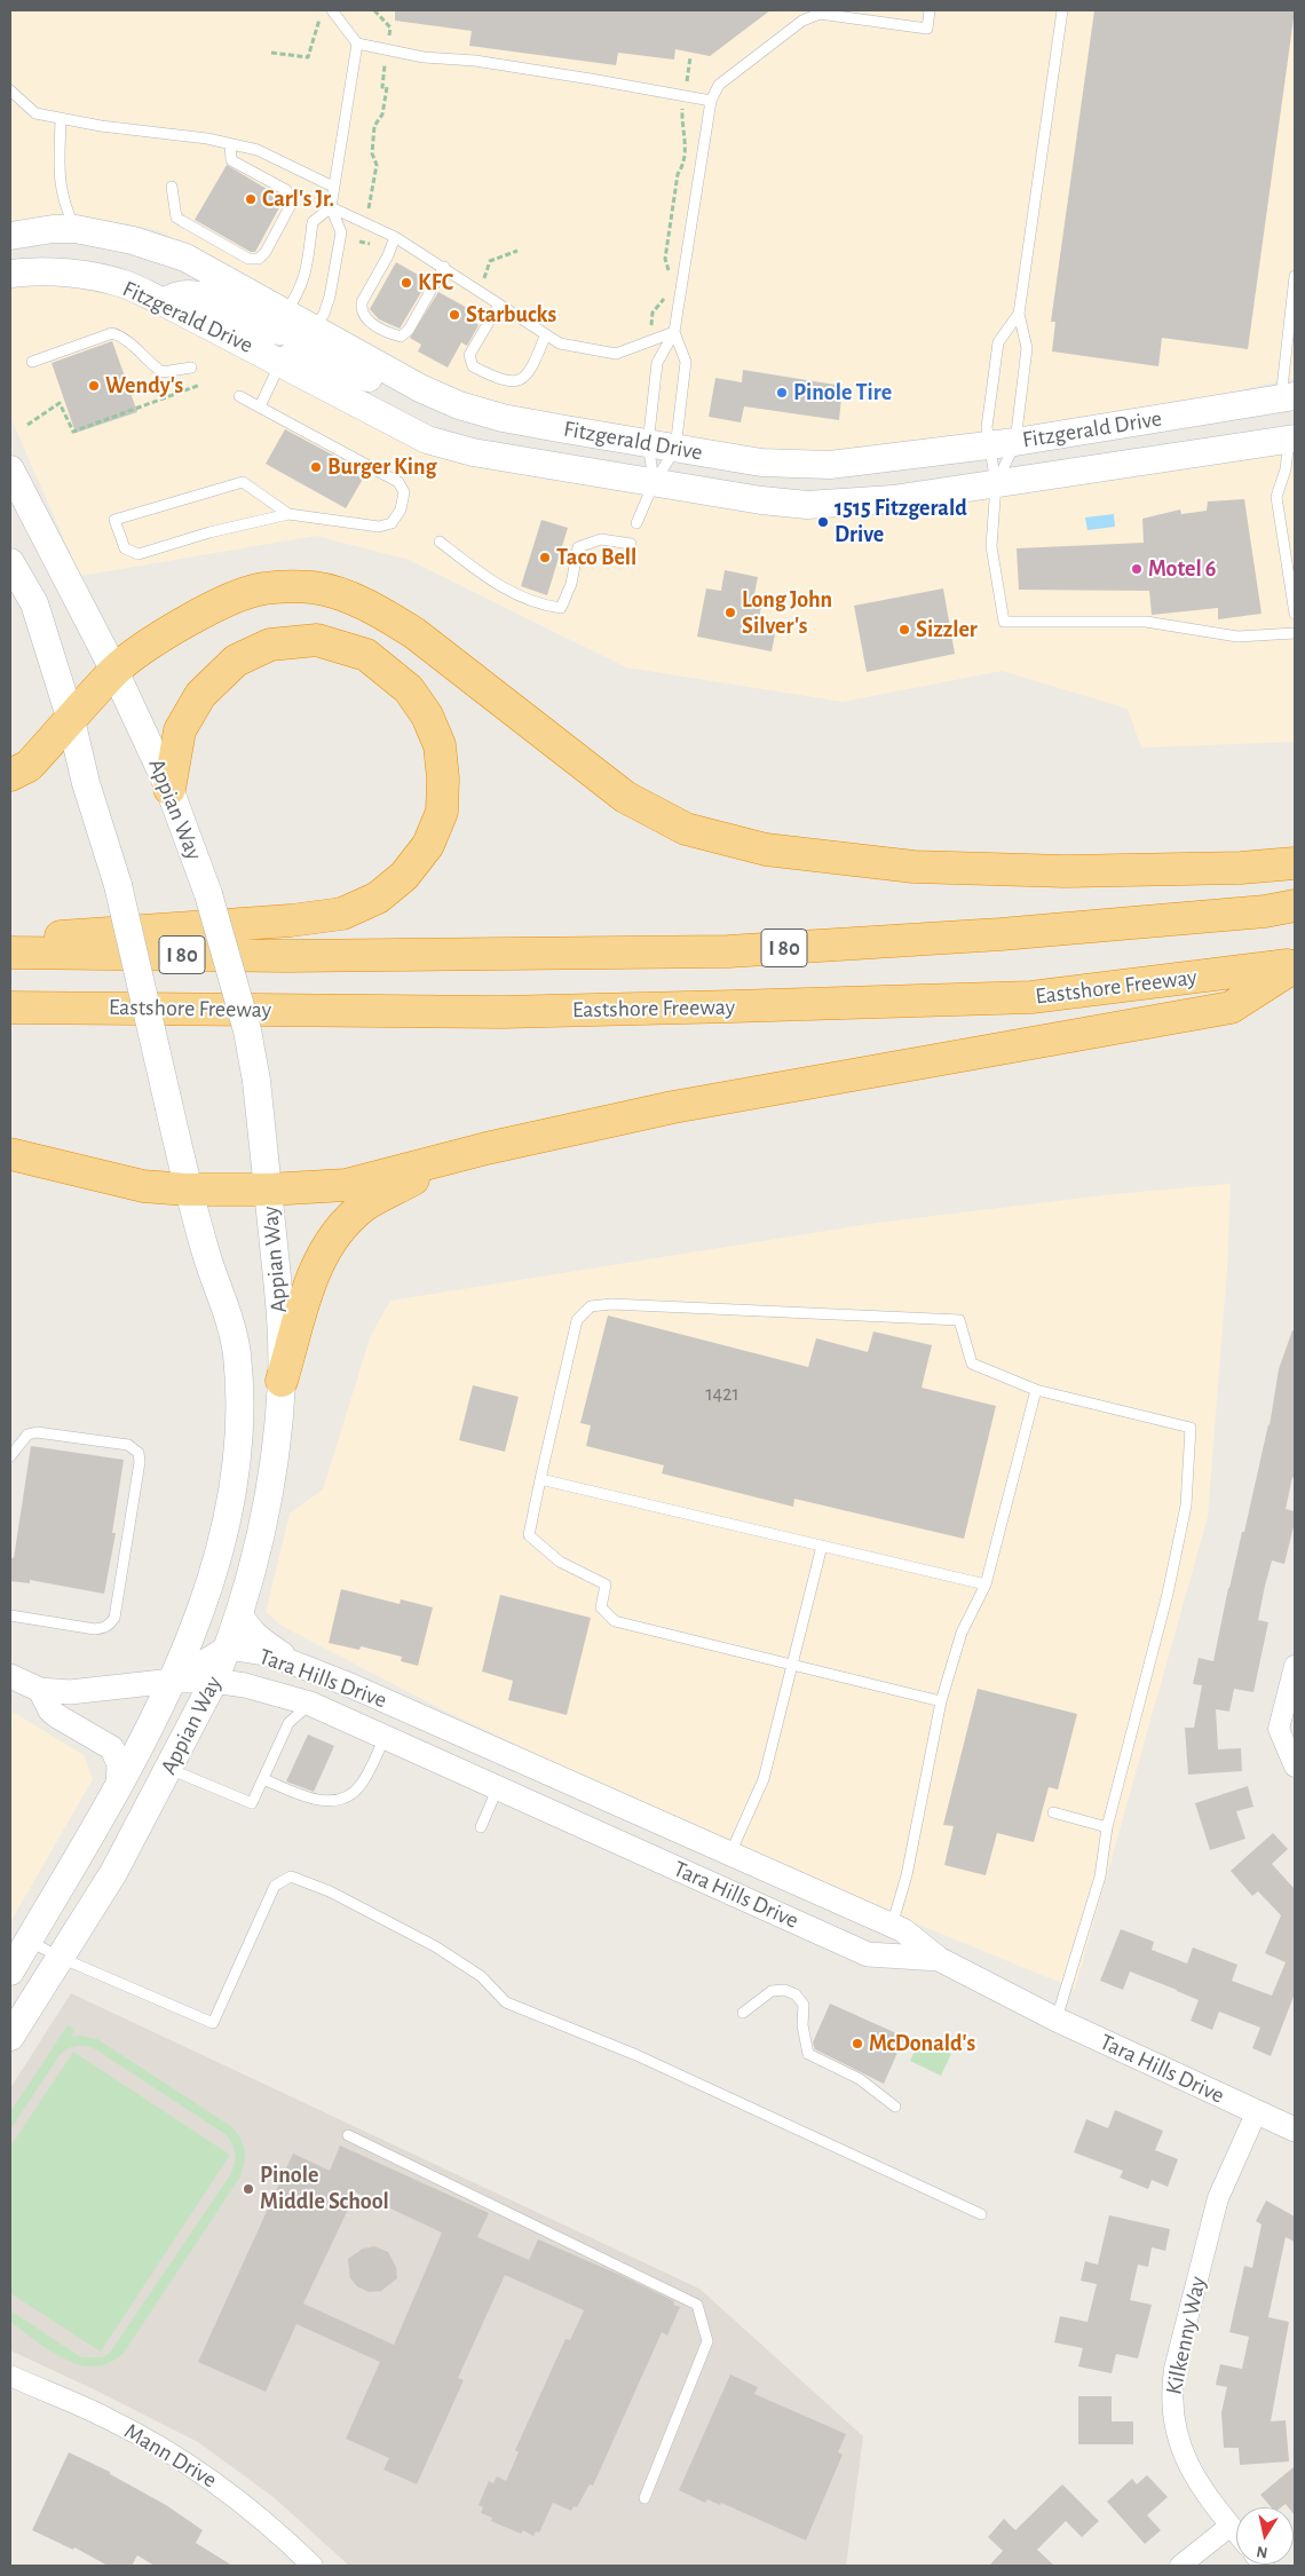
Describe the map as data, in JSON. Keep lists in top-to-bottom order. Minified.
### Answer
{"streets":{"highway":["I 80","Eastshore Freeway"],"main road":["Fitzgerald Drive","Appian Way"],"street":["Tara Hills Drive","Kilkenny Way","Mann Drive"]},"crossings":[["Appian Way","Tara Hills Drive"],["Tara Hills Drive","Kilkenny Way"]],"places":["Carl's Jr.","KFC","Starbucks","Wendy's","Pinole Tire","Burger King","1515 Fitzgerald Drive","Taco Bell","Motel 6","Long John Silver's","Sizzler","McDonald's","Pinole Middle School"],"house_numbers":["1421"],"north":"bottom"}
